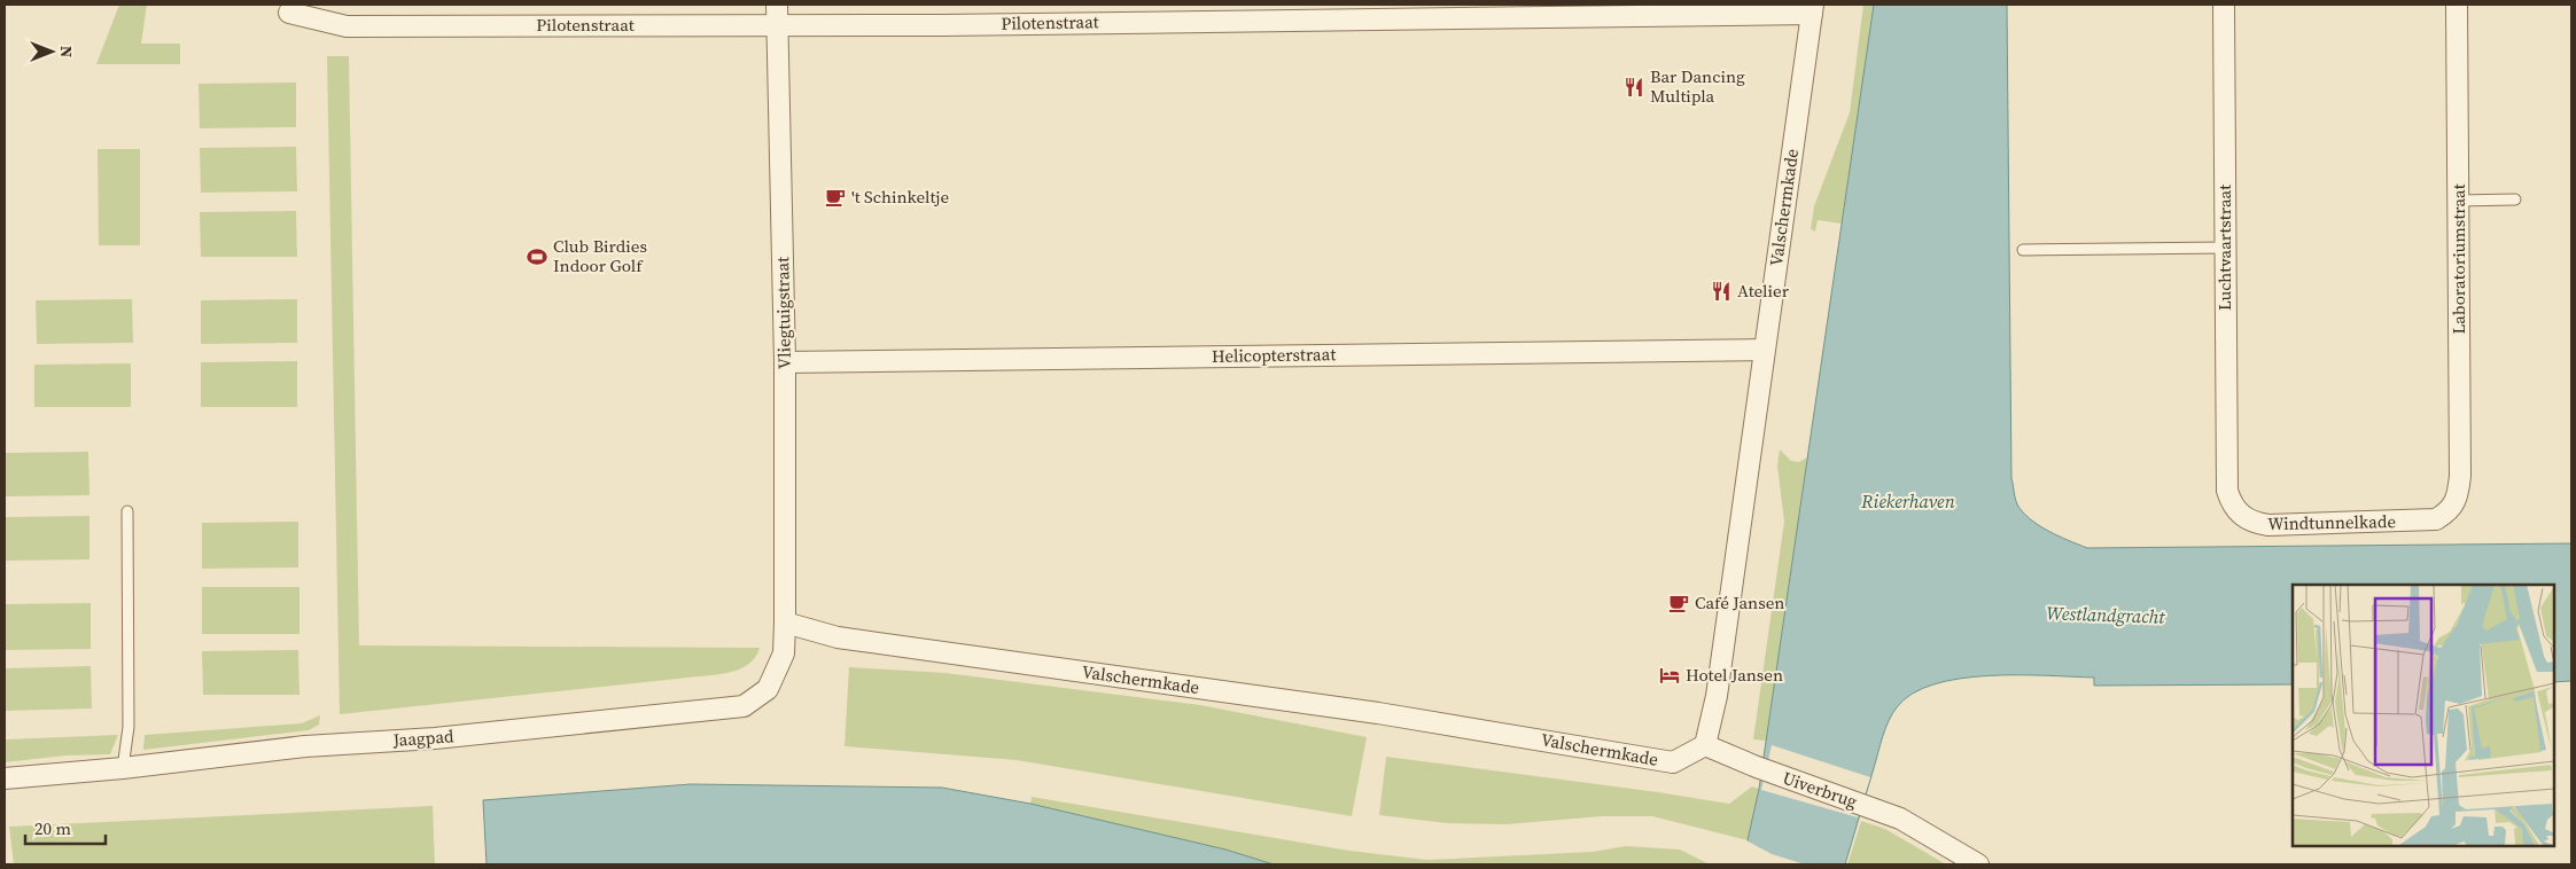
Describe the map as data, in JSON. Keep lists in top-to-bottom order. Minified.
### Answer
{"streets":{"street":["Pilotenstraat","Valschermkade","Luchtvaartstraat","Laboratoriumstraat","Vliegtuigstraat","Helicopterstraat","Windtunnelkade","Jaagpad","Uiverbrug"]},"crossings":[["Pilotenstraat","Valschermkade"],["Pilotenstraat","Vliegtuigstraat"],["Valschermkade","Vliegtuigstraat"],["Valschermkade","Helicopterstraat"],["Valschermkade","Jaagpad"],["Valschermkade","Uiverbrug"],["Luchtvaartstraat","Windtunnelkade"],["Laboratoriumstraat","Windtunnelkade"],["Vliegtuigstraat","Helicopterstraat"],["Vliegtuigstraat","Jaagpad"]],"water":["Riekerhaven","Westlandgracht"],"places":{"restaurant":["Bar Dancing Multipla","Atelier"],"cafe":["'t Schinkeltje","Café Jansen"],"sports":["Club Birdies Indoor Golf"],"hotel":["Hotel Jansen"]},"scale_bar":"20 m","north":"right"}
